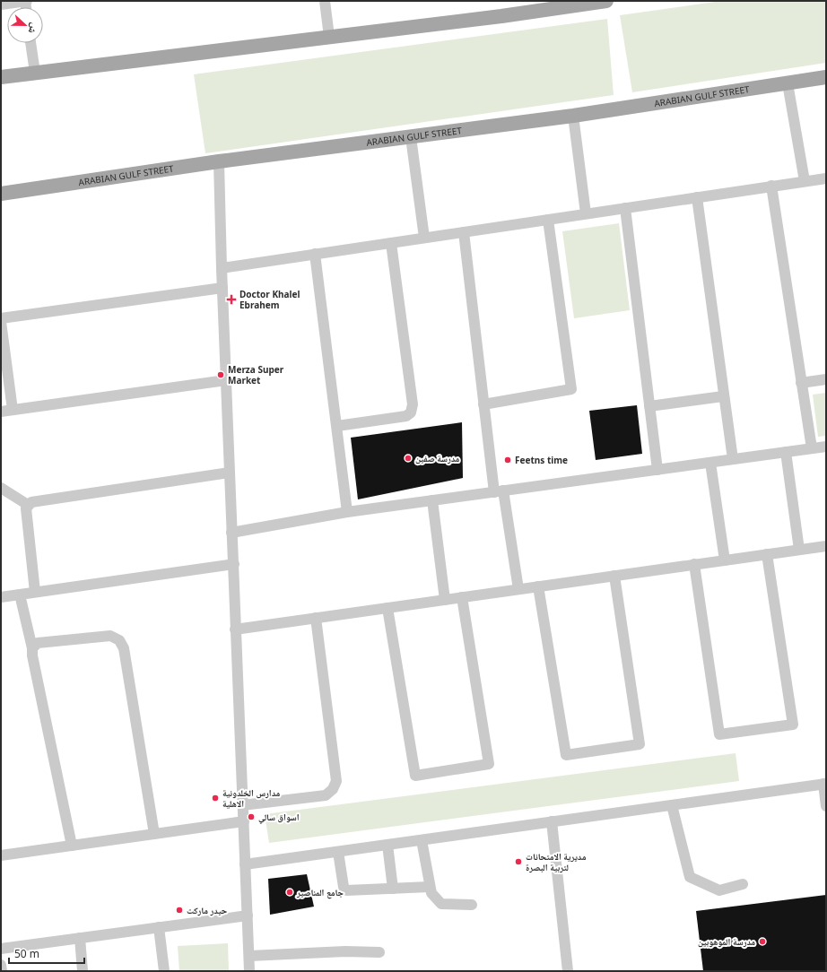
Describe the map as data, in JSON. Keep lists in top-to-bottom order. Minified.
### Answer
{"streets":{"main road":["ARABIAN GULF STREET"]},"places":{"health":["Doctor Khalel Ebrahem"],"other":["Merza Super Market","مدرسة صفين","Feetns time","مدارس الخلدونية الاهلية","اسواق سالي","مديرية الامتحانات لتربية البصرة","جامع المناصير","حيدر ماركت","مدرسة الموهوبين"]},"scale_bar":"50 m","north":"right"}
